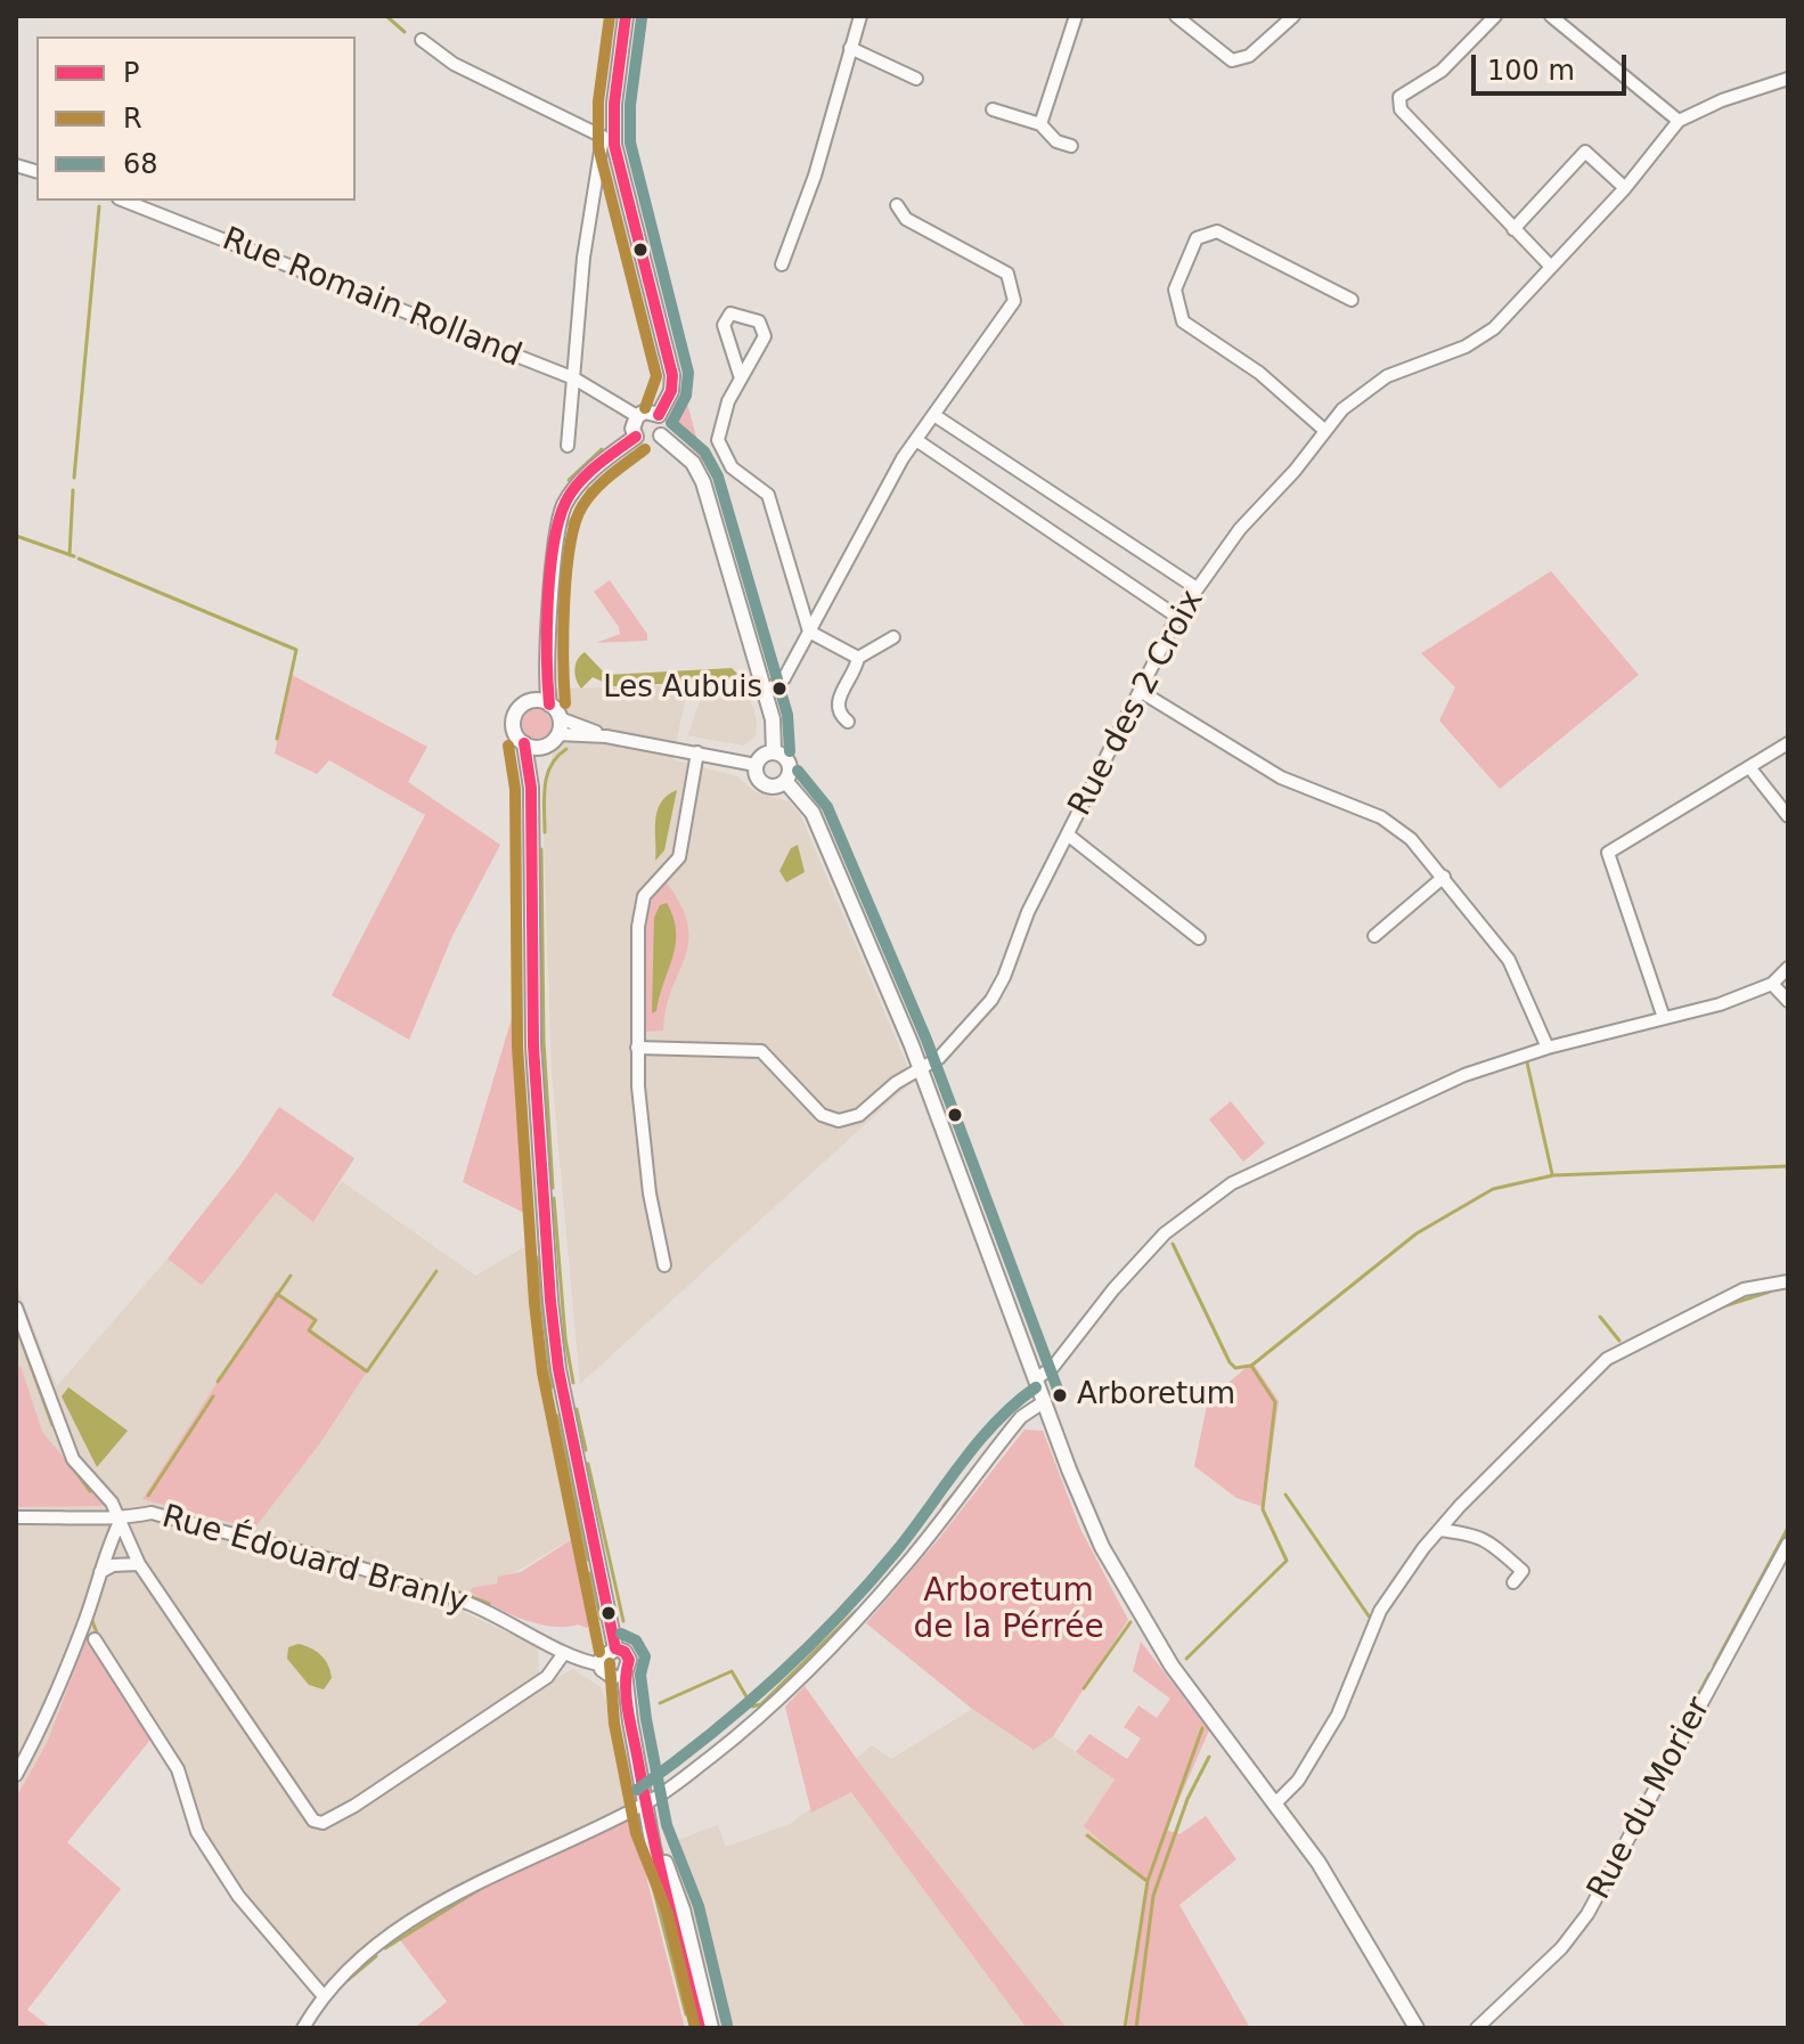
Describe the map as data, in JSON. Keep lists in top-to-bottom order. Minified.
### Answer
{"streets":{"street":["Rue Romain Rolland","Rue des 2 Croix","Rue Édouard Branly","Rue du Morier"]},"parks":["Arboretum de la Pérrée"],"places":["Les Aubuis","Arboretum"],"lines":["transit line P","transit line R","transit line 68"],"legend":["P","R","68"],"scale_bar":"100 m"}
